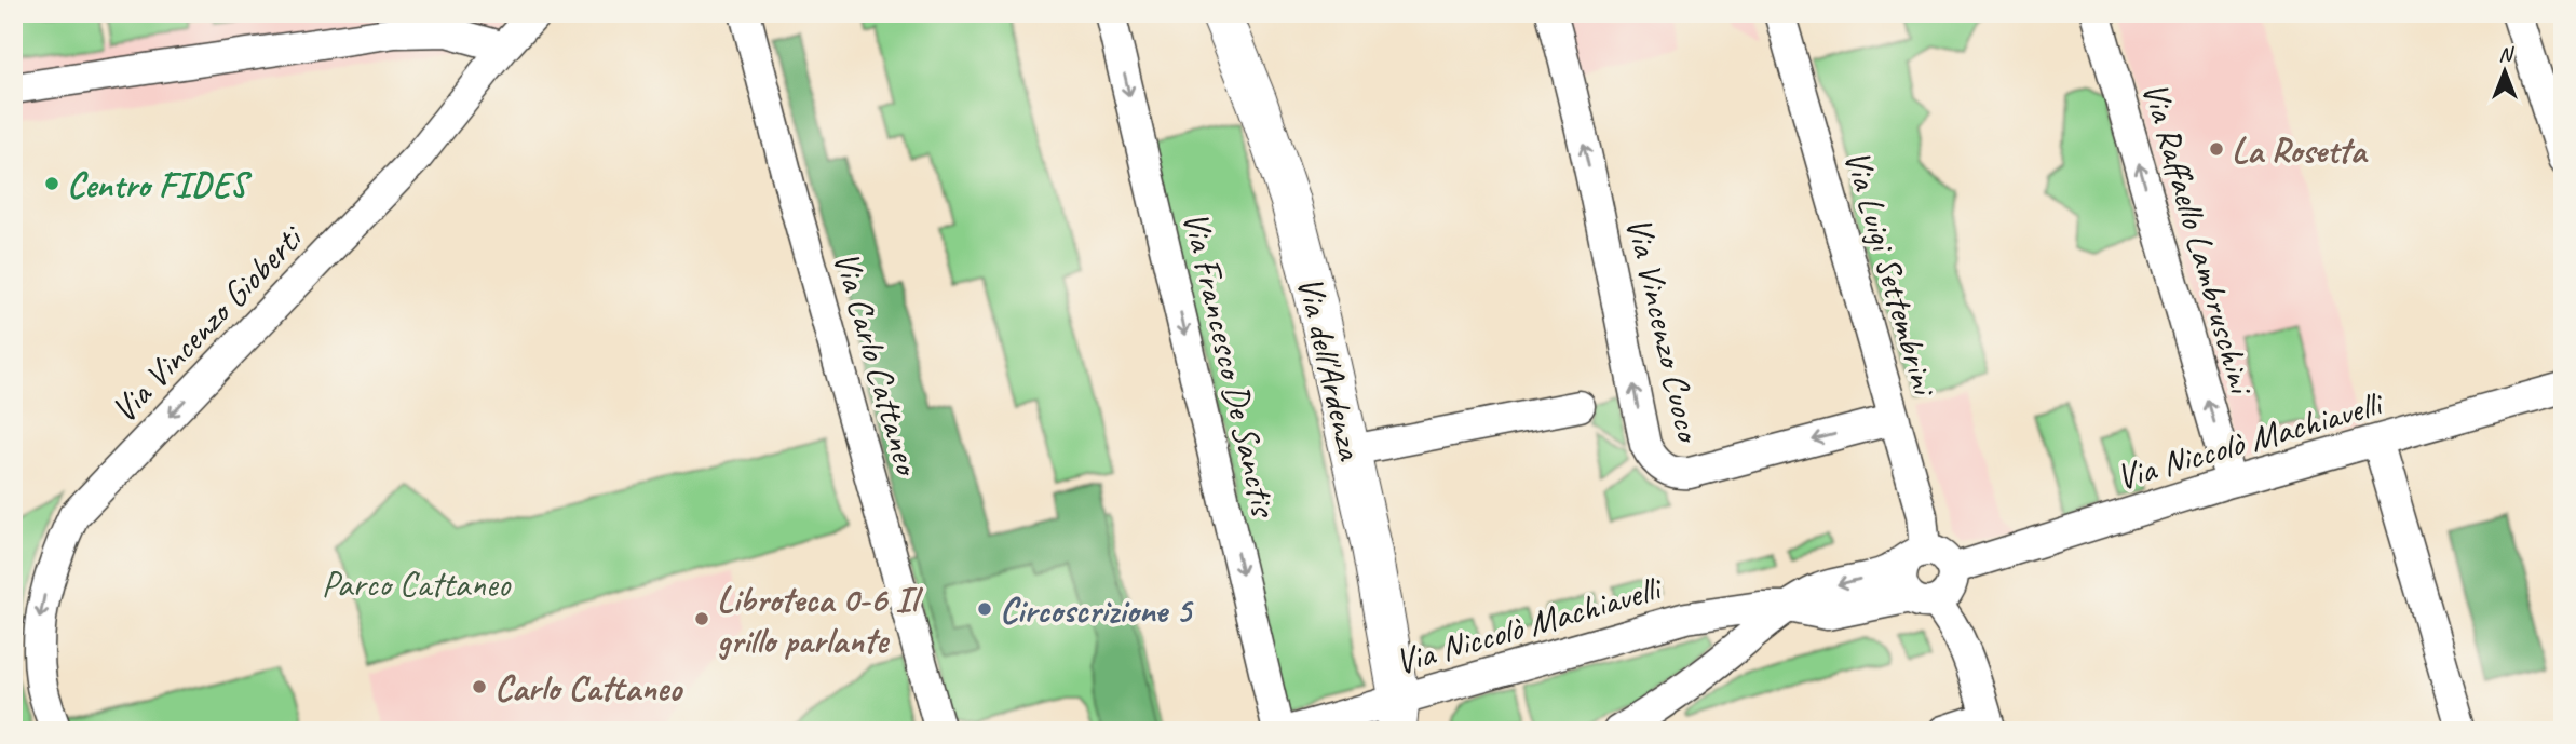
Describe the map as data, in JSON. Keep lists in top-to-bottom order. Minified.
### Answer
{"streets":{"main road":["Via dell'Ardenza"],"street":["Via Raffaello Lambruschini","Via Luigi Settembrini","Via Vincenzo Gioberti","Via Vincenzo Cuoco","Via Carlo Cattaneo","Via Francesco De Sanctis","Via Niccolò Machiavelli"]},"crossings":[["Via Raffaello Lambruschini","Via Niccolò Machiavelli"],["Via Luigi Settembrini","Via Vincenzo Cuoco"],["Via Luigi Settembrini","Via Niccolò Machiavelli"],["Via dell'Ardenza","Via Niccolò Machiavelli"]],"one_way":["Via Raffaello Lambruschini","Via Vincenzo Gioberti","Via Francesco De Sanctis"],"parks":["Parco Cattaneo"],"places":["La Rosetta","Centro FIDES","Circoscrizione 5","Libroteca 0-6 Il grillo parlante","Carlo Cattaneo"],"north":"top"}
